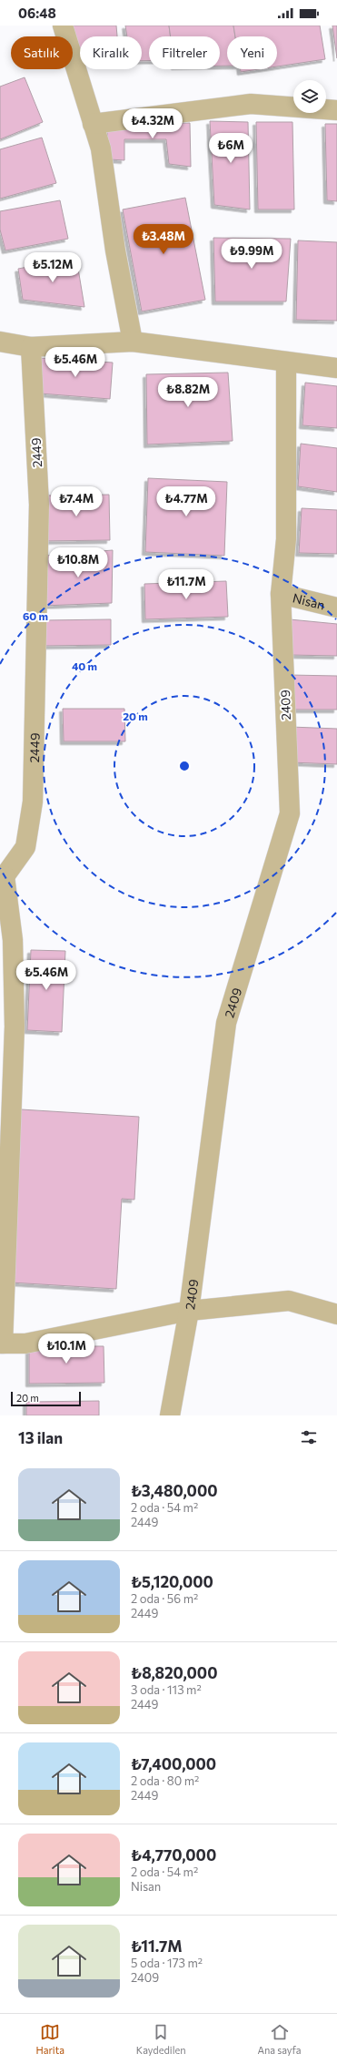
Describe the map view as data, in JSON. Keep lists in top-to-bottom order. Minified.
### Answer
{"streets":{"street":["2449","Nisan","2409"]},"crossings":[["Nisan","2409"]],"scale_bar":"20 m","page":{"status":"06:48","chip":["Satılık","Kiralık","Filtreler","Yeni"],"price":["₺4.32M","₺6M","₺3.48M","₺9.99M","₺5.12M","₺5.46M","₺8.82M","₺7.4M","₺4.77M","₺10.8M","₺11.7M","₺5.46M","₺10.1M"],"scale":"20 m","heading":"13 ilan","list":[{"name":"₺3,480,000","note":"2 oda · 54 m² · 2449"},{"name":"₺5,120,000","note":"2 oda · 56 m² · 2449"},{"name":"₺8,820,000","note":"3 oda · 113 m² · 2449"},{"name":"₺7,400,000","note":"2 oda · 80 m² · 2449"},{"name":"₺4,770,000","note":"2 oda · 54 m² · Nisan"},{"name":"₺11.7M","note":"5 oda · 173 m² · 2409"}],"tabs":["Harita","Kaydedilen","Ana sayfa"]},"rings":["60 m","40 m","20 m"]}
